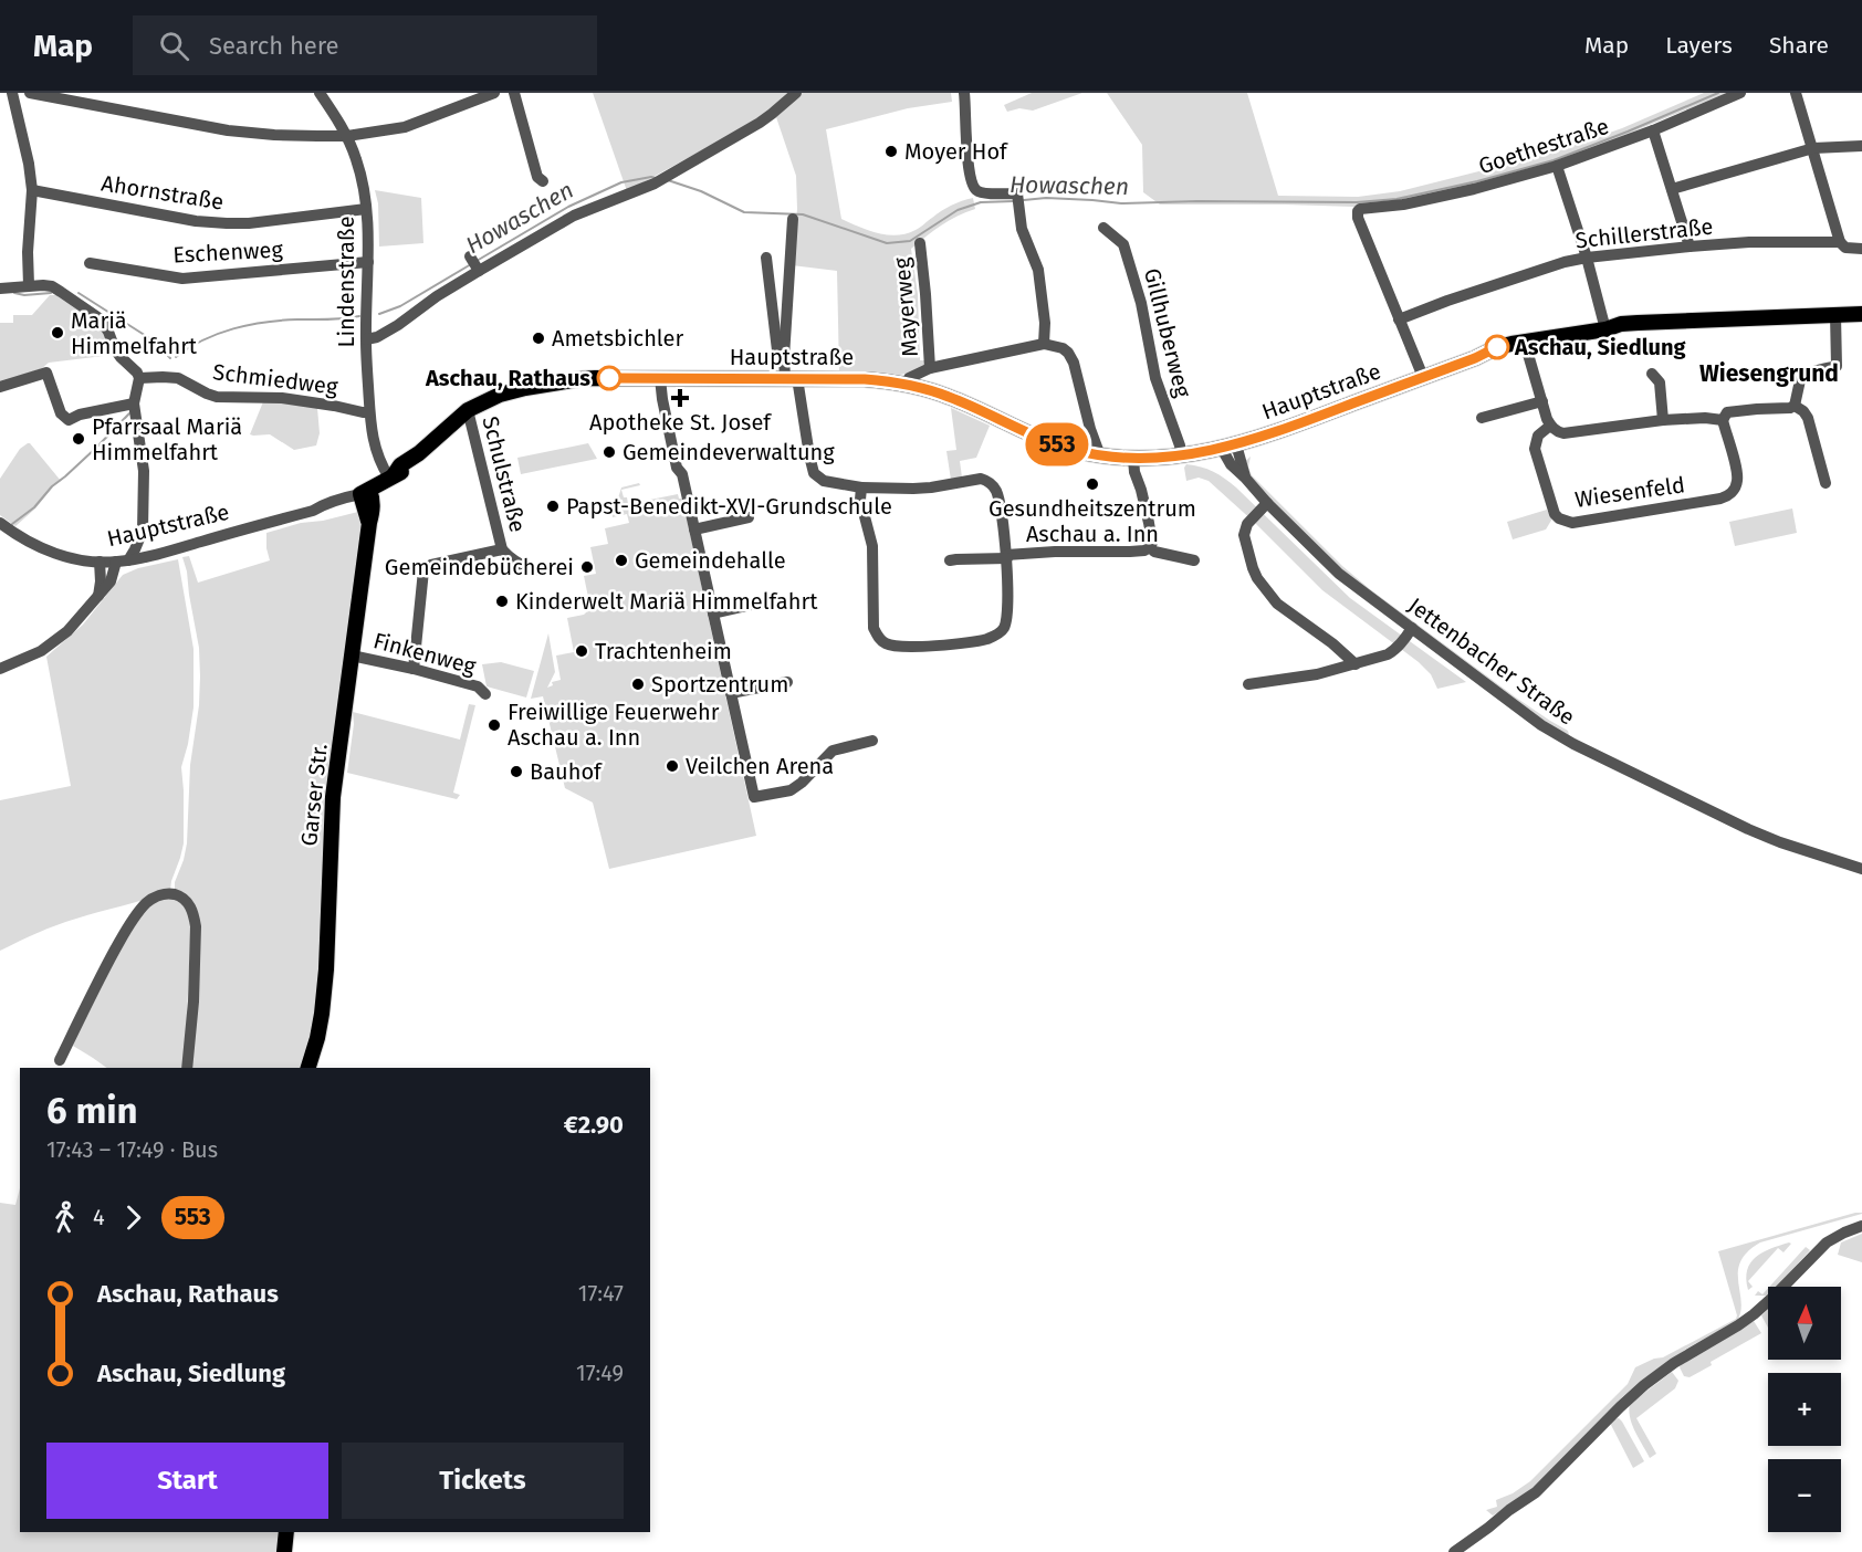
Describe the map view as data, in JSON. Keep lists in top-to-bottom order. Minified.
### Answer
{"streets":{"main road":["Hauptstraße","Garser Str."],"street":["Goethestraße","Ahornstraße","Schillerstraße","Eschenweg","Lindenstraße","Mayerweg","Gillhuberweg","Schmiedweg","Schulstraße","Wiesenfeld","Finkenweg","Jettenbacher Straße"]},"crossings":[["Goethestraße","Schillerstraße"],["Ahornstraße","Lindenstraße"],["Eschenweg","Lindenstraße"],["Lindenstraße","Hauptstraße"],["Lindenstraße","Schmiedweg"],["Gillhuberweg","Hauptstraße"],["Hauptstraße","Schulstraße"],["Hauptstraße","Jettenbacher Straße"],["Hauptstraße","Garser Str."],["Finkenweg","Garser Str."]],"districts":["Wiesengrund"],"water":["Howaschen"],"places":{"other":["Moyer Hof","Mariä Himmelfahrt","Ametsbichler","Aschau, Siedlung","Aschau, Rathaus","Pfarrsaal Mariä Himmelfahrt","Gemeindeverwaltung","Gesundheitszentrum Aschau a. Inn","Papst-Benedikt-XVI-Grundschule","Gemeindehalle","Gemeindebücherei","Kinderwelt Mariä Himmelfahrt","Trachtenheim","Sportzentrum","Freiwillige Feuerwehr Aschau a. Inn","Veilchen Arena","Bauhof"],"health":["Apotheke St. Josef"]},"lines":["bus line 553"],"north":"top","page":{"header":"Map","search":"Search here","nav":["Map","Layers","Share"],"on_map":"553","heading":["6 min","17:43 – 17:49 · Bus","€2.90"],"legs":["4","553"],"list":[{"name":"Aschau, Rathaus","value":"17:47"},{"name":"Aschau, Siedlung","value":"17:49"}],"map_buttons":["+","−"],"buttons":["Start","Tickets"]}}
